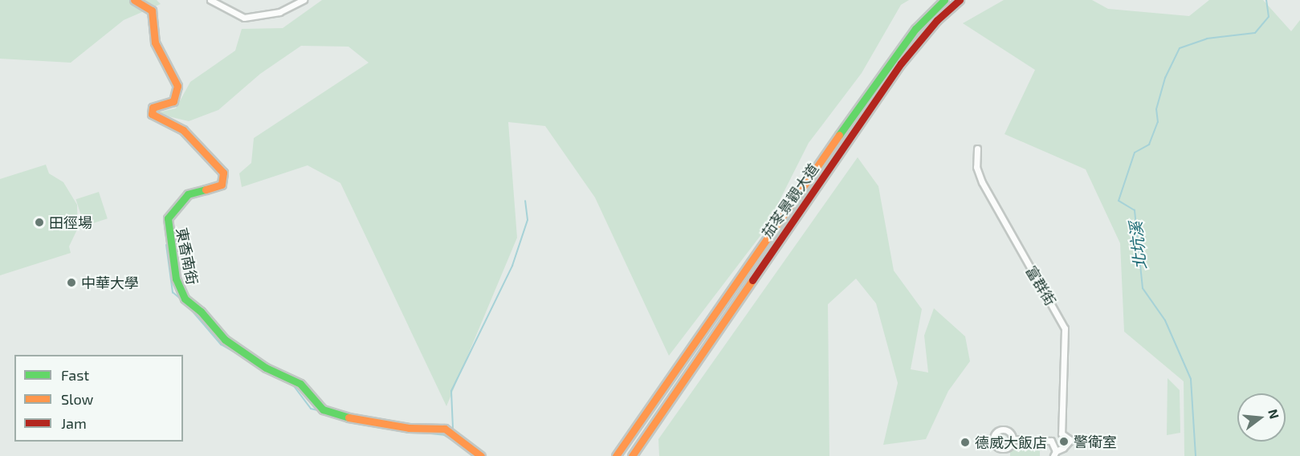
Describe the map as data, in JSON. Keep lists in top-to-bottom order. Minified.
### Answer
{"streets":{"street":["茄苳景觀大道","東香南街","富群街"]},"water":["北坑溪"],"places":["田徑場","中華大學","警衛室","德威大飯店"],"legend":["Fast","Slow","Jam"],"north":"right"}
